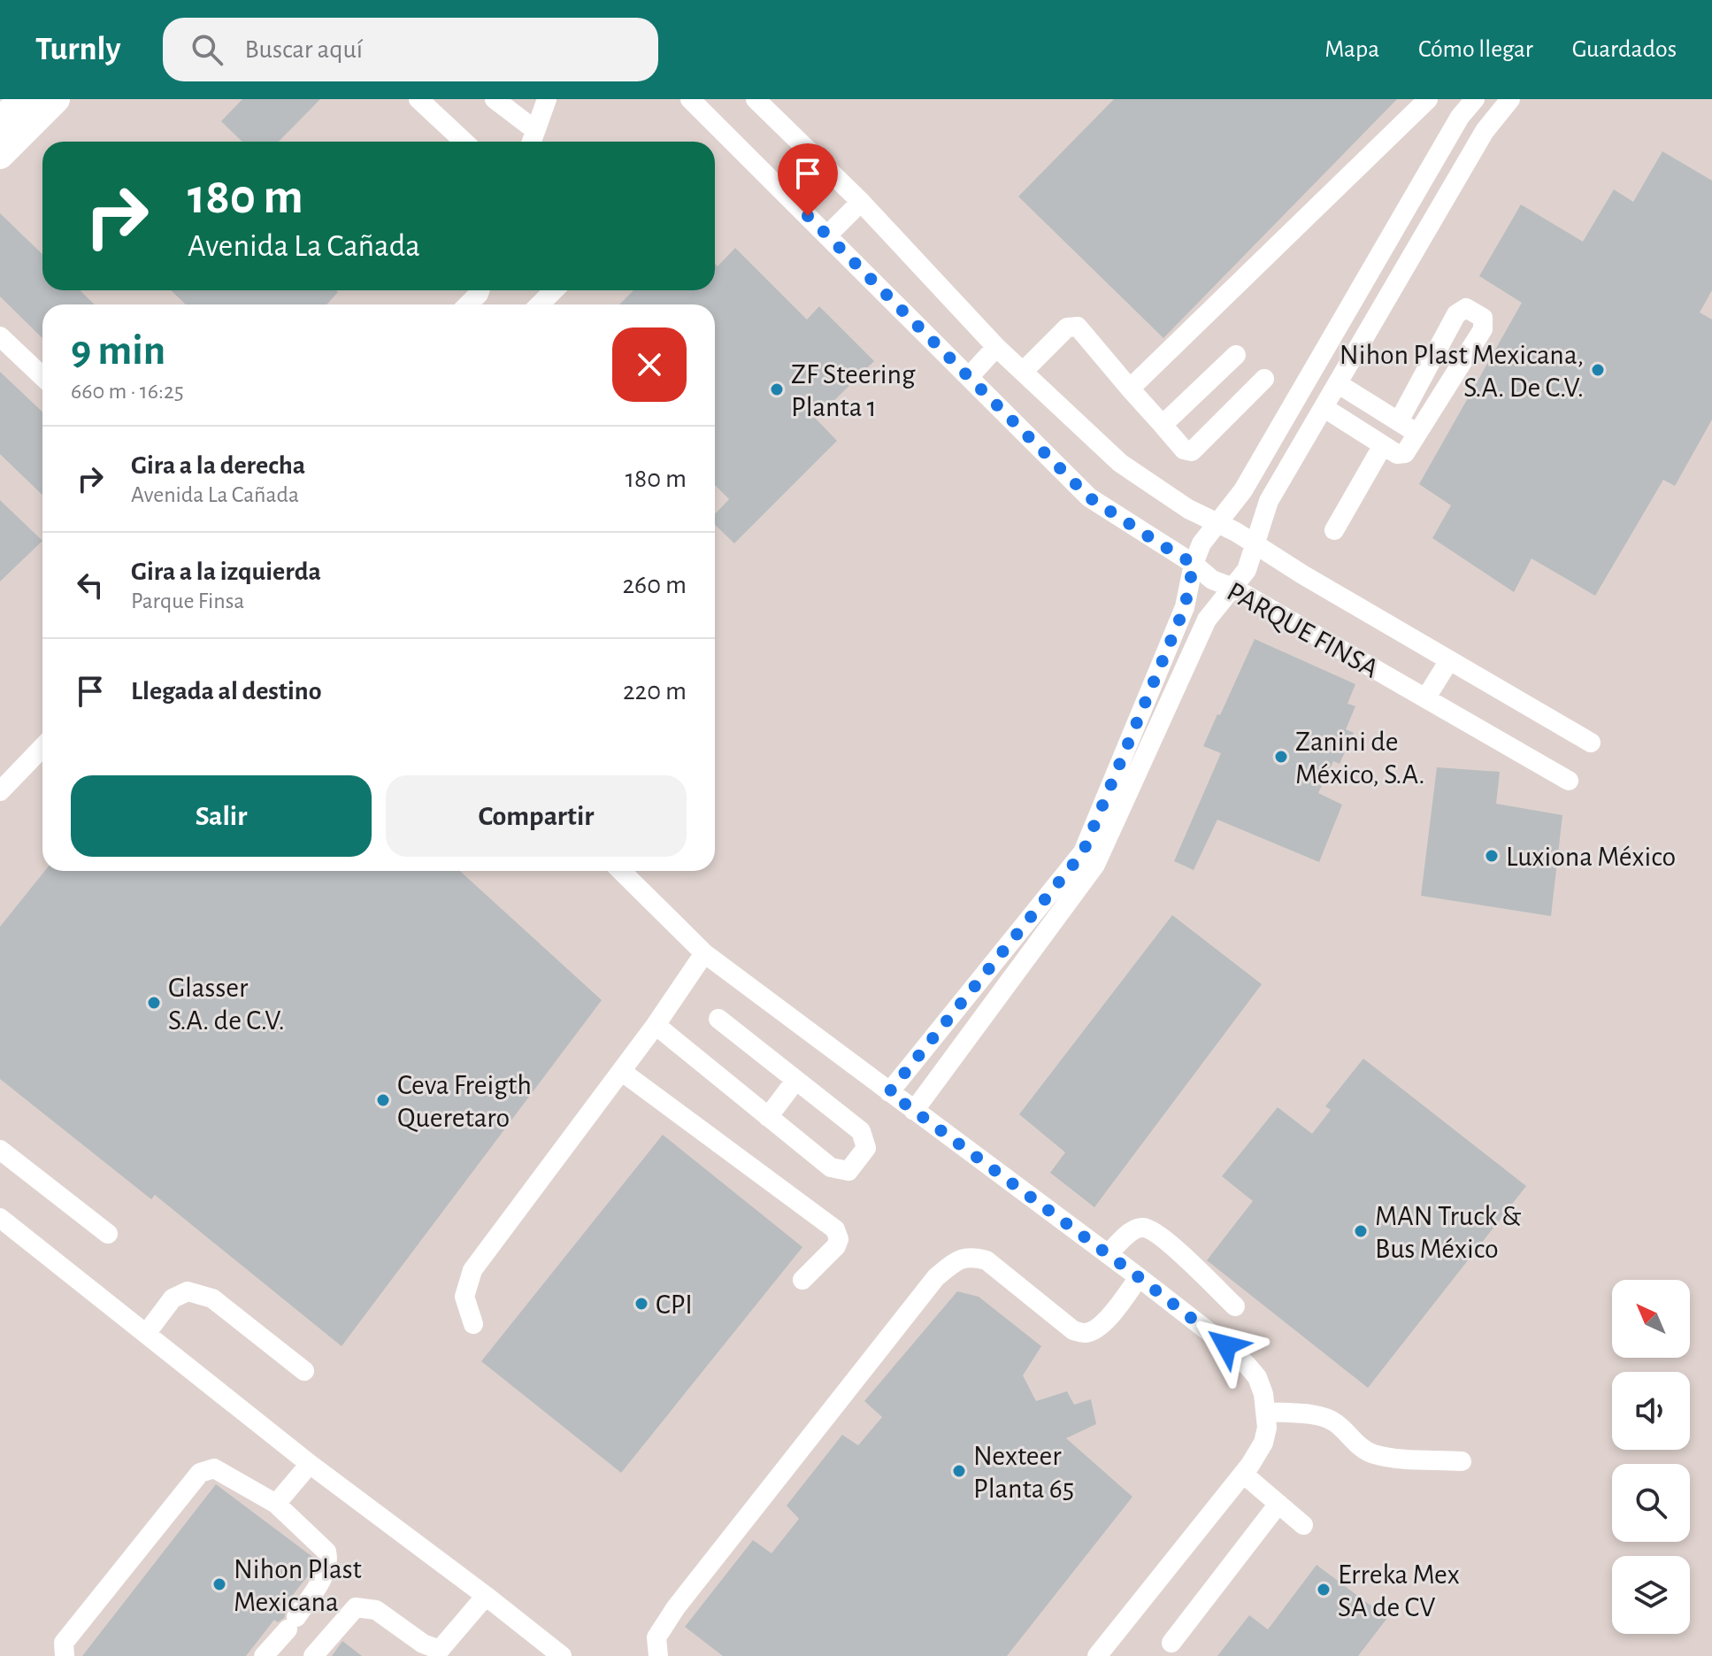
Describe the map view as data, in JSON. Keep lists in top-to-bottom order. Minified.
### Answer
{"streets":{"street":["PARQUE FINSA"]},"places":["Nihon Plast Mexicana, S.A. De C.V.","ZF Steering Planta 1","Zanini de México, S.A.","Luxiona México","Glasser S.A. de C.V.","Ceva Freigth Queretaro","MAN Truck & Bus México","CPI","Nexteer Planta 65","Nihon Plast Mexicana","Erreka Mex SA de CV"],"north":"top left","page":{"header":"Turnly","search":"Buscar aquí","nav":["Mapa","Cómo llegar","Guardados"],"turn":["180 m","Avenida La Cañada"],"heading":["9 min","660 m · 16:25"],"list":[{"name":"Gira a la derecha","note":"Avenida La Cañada","value":"180 m"},{"name":"Gira a la izquierda","note":"Parque Finsa","value":"260 m"},{"name":"Llegada al destino","value":"220 m"}],"buttons":["Salir","Compartir"]}}
